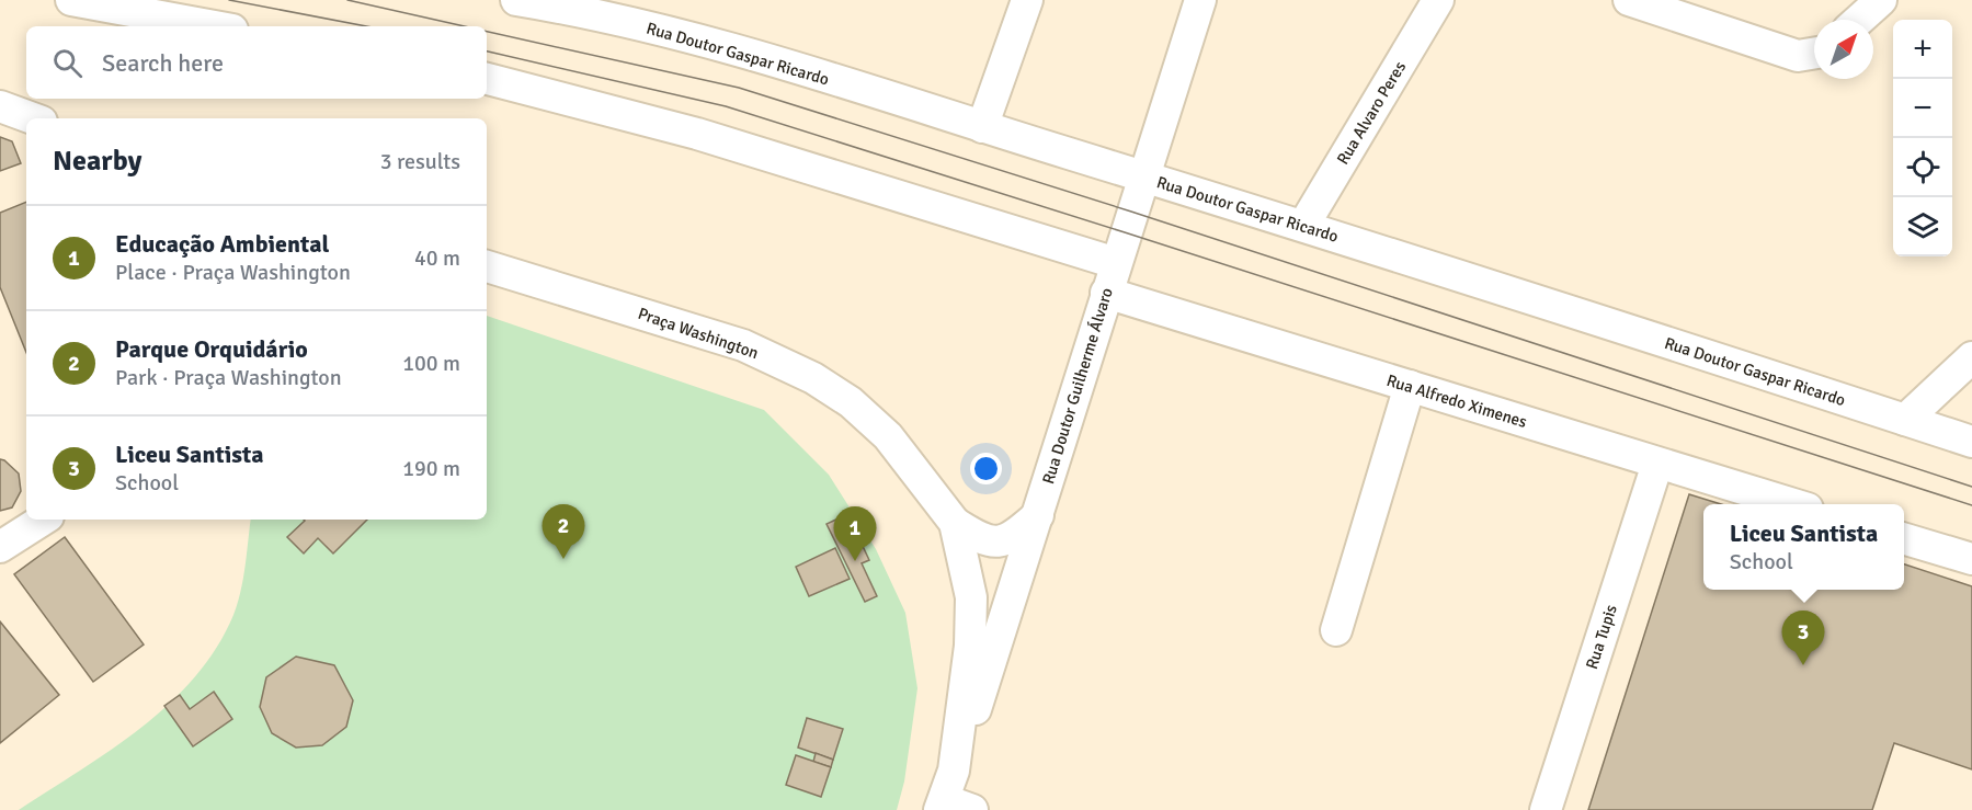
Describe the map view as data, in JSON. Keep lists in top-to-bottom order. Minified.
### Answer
{"streets":{"street":["Rua Doutor Gaspar Ricardo","Rua Alvaro Peres","Praça Washington","Rua Doutor Guilherme Álvaro","Rua Alfredo Ximenes","Rua Tupis"]},"crossings":[["Rua Doutor Gaspar Ricardo","Rua Alvaro Peres"],["Rua Doutor Gaspar Ricardo","Rua Doutor Guilherme Álvaro"],["Praça Washington","Rua Doutor Guilherme Álvaro"],["Rua Doutor Guilherme Álvaro","Rua Alfredo Ximenes"],["Rua Alfredo Ximenes","Rua Tupis"]],"north":"top right","page":{"map_buttons":["+","−"],"search":"Search here","heading":["Nearby","3 results"],"list":[{"mark":"1","name":"Educação Ambiental","note":"Place · Praça Washington","value":"40 m"},{"mark":"2","name":"Parque Orquidário","note":"Park · Praça Washington","value":"100 m"},{"mark":"3","name":"Liceu Santista","note":"School","value":"190 m"}],"pins":["2","1","3"],"popup":["Liceu Santista","School"]}}
